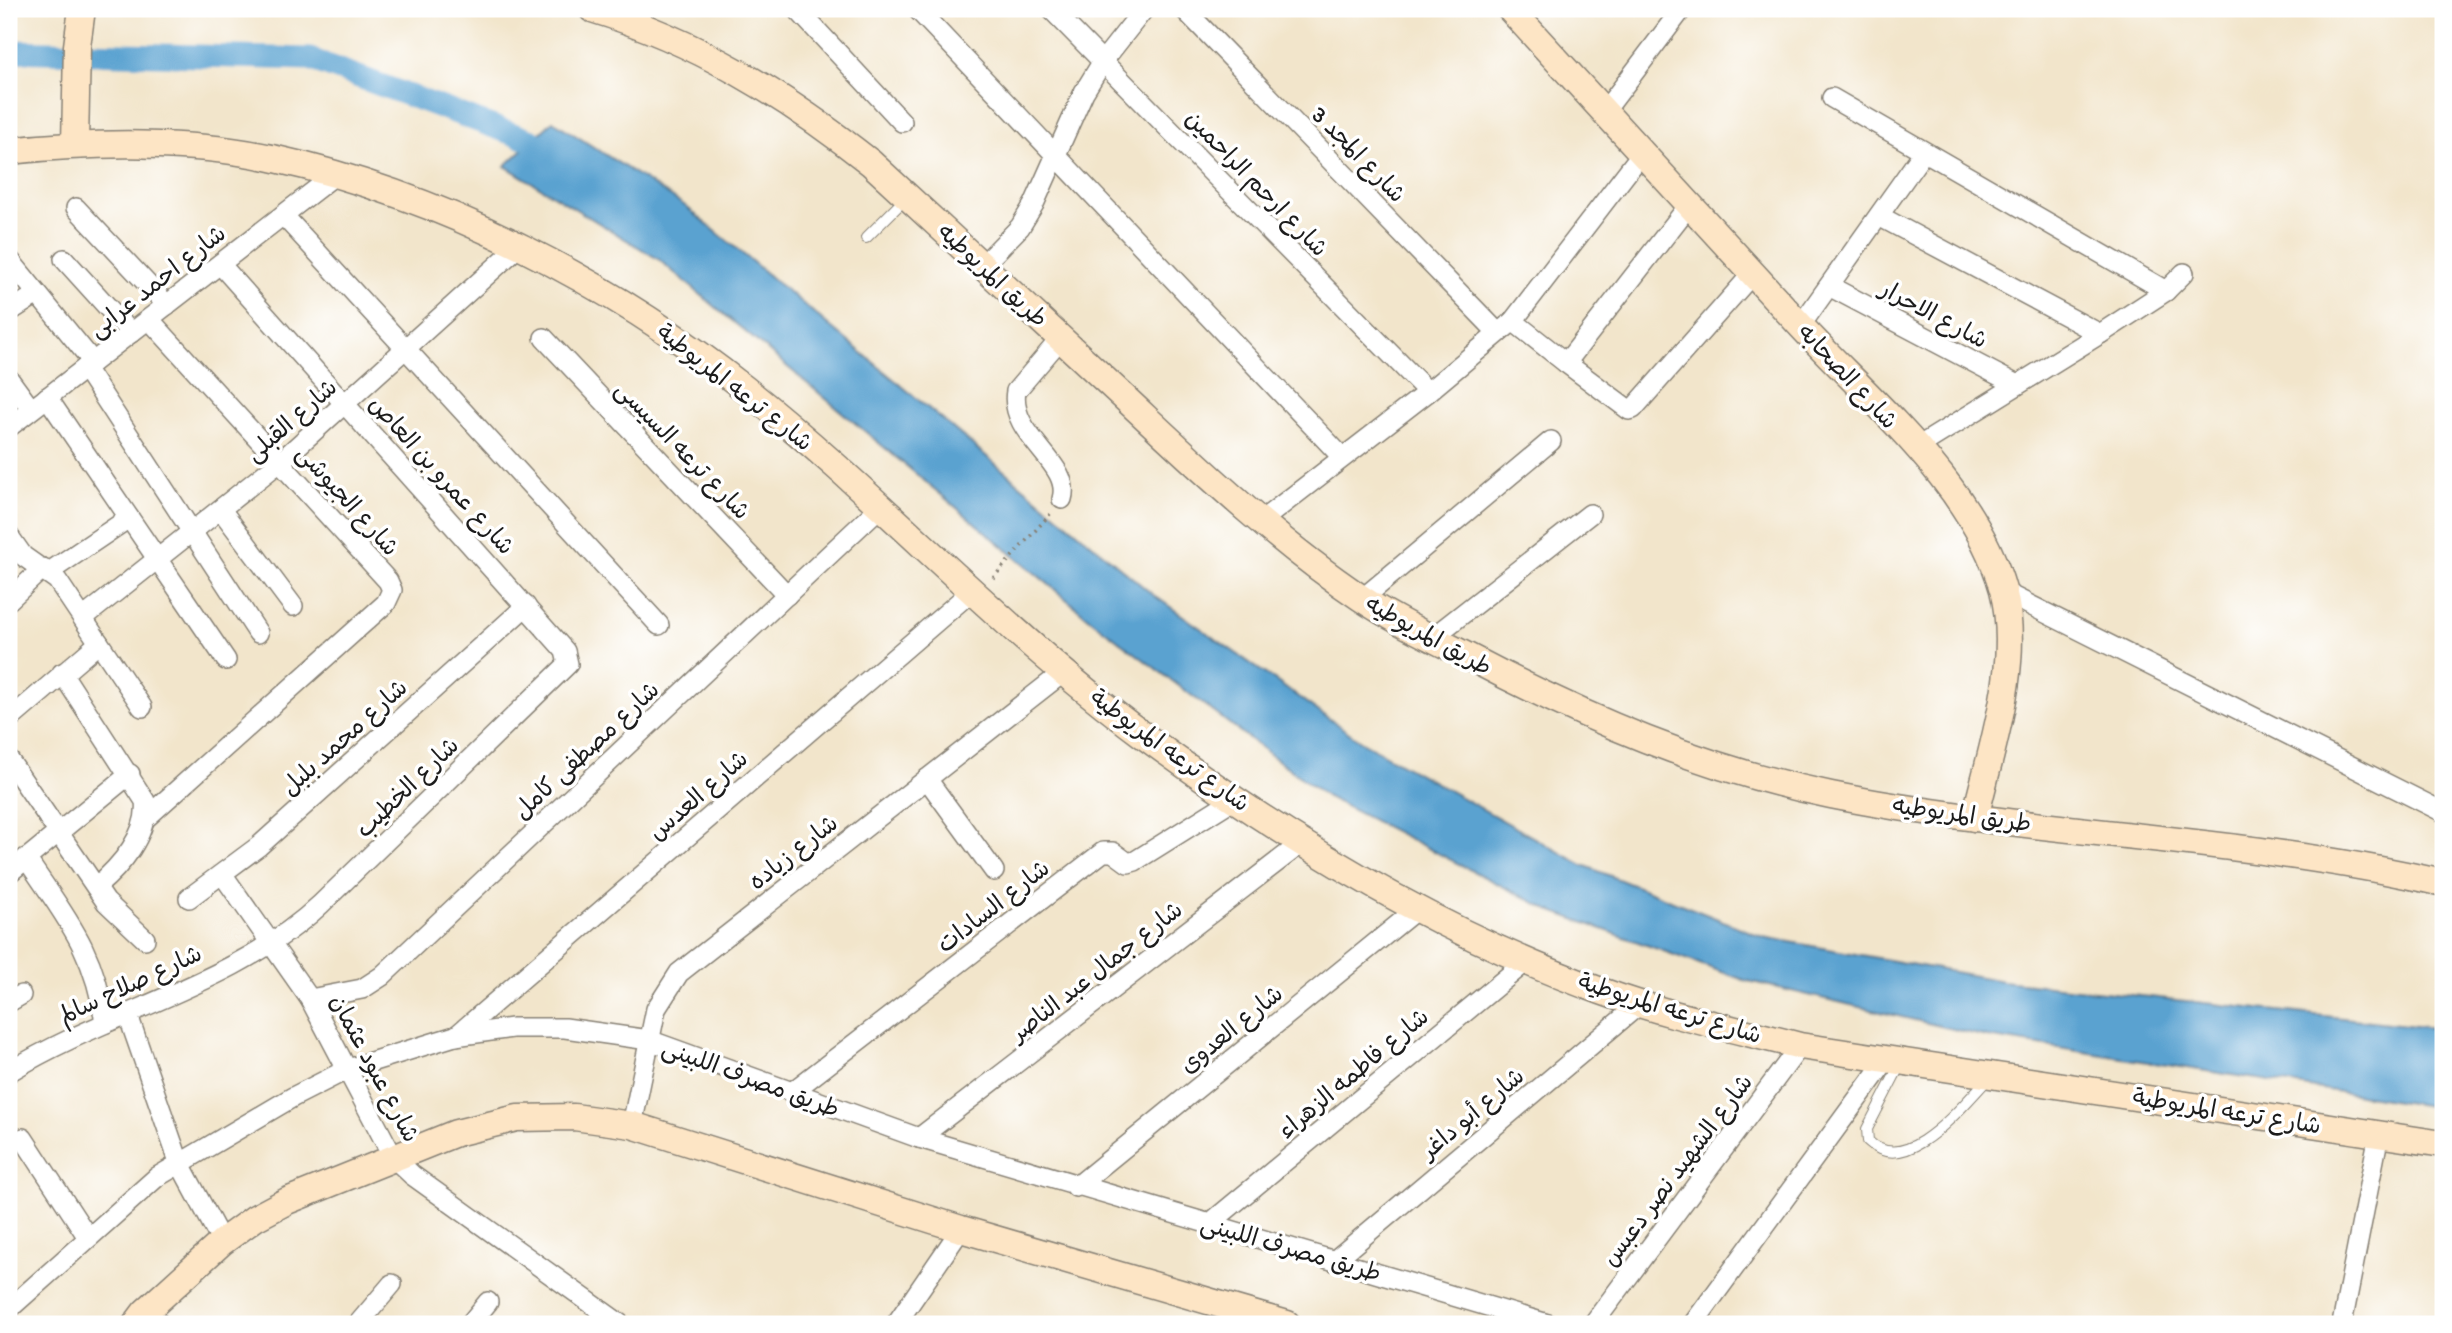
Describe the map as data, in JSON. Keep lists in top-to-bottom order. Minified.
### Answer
{"streets":{"street":["شارع المجد 3","شارع ارحم الراحمين","طريق المريوطيه","شارع احمد عرابى","شارع الاحرار","شارع الصحابه","شارع ترعه المريوطية","شارع القبلى","شارع ترعه السيسى","شارع عمرو بن العاص","شارع الجيوشى","شارع محمد بلبل","شارع مصطفى كامل","شارع الخطيب","شارع العدس","شارع زياده","شارع السادات","شارع جمال عبد الناصر","شارع صلاح سالم","شارع العدوى","شارع عبود عثمان","شارع فاطمه الزهراء","طريق مصرف اللبينى","شارع أبو داغر","شارع الشهيد نصر دعبس"]},"crossings":[["شارع المجد 3","شارع الصحابه"],["طريق المريوطيه","شارع الصحابه"],["شارع احمد عرابى","شارع ترعه المريوطية"],["شارع احمد عرابى","شارع عمرو بن العاص"],["شارع احمد عرابى","شارع الجيوشى"],["شارع ترعه المريوطية","شارع القبلى"],["شارع ترعه المريوطية","شارع مصطفى كامل"],["شارع ترعه المريوطية","شارع العدس"],["شارع ترعه المريوطية","شارع زياده"],["شارع ترعه المريوطية","شارع السادات"],["شارع ترعه المريوطية","شارع جمال عبد الناصر"],["شارع ترعه المريوطية","شارع العدوى"],["شارع ترعه المريوطية","شارع فاطمه الزهراء"],["شارع ترعه المريوطية","شارع أبو داغر"],["شارع ترعه المريوطية","شارع الشهيد نصر دعبس"],["شارع القبلى","شارع عمرو بن العاص"],["شارع القبلى","شارع الجيوشى"],["شارع ترعه السيسى","شارع مصطفى كامل"],["شارع عمرو بن العاص","شارع محمد بلبل"],["شارع عمرو بن العاص","شارع الخطيب"],["شارع محمد بلبل","شارع عبود عثمان"],["شارع مصطفى كامل","شارع عبود عثمان"],["شارع الخطيب","شارع صلاح سالم"],["شارع الخطيب","شارع عبود عثمان"],["شارع العدس","طريق مصرف اللبينى"],["شارع زياده","طريق مصرف اللبينى"],["شارع السادات","طريق مصرف اللبينى"],["شارع جمال عبد الناصر","طريق مصرف اللبينى"],["شارع صلاح سالم","شارع عبود عثمان"],["شارع العدوى","طريق مصرف اللبينى"],["شارع عبود عثمان","طريق مصرف اللبينى"],["شارع فاطمه الزهراء","طريق مصرف اللبينى"],["طريق مصرف اللبينى","شارع أبو داغر"]]}
